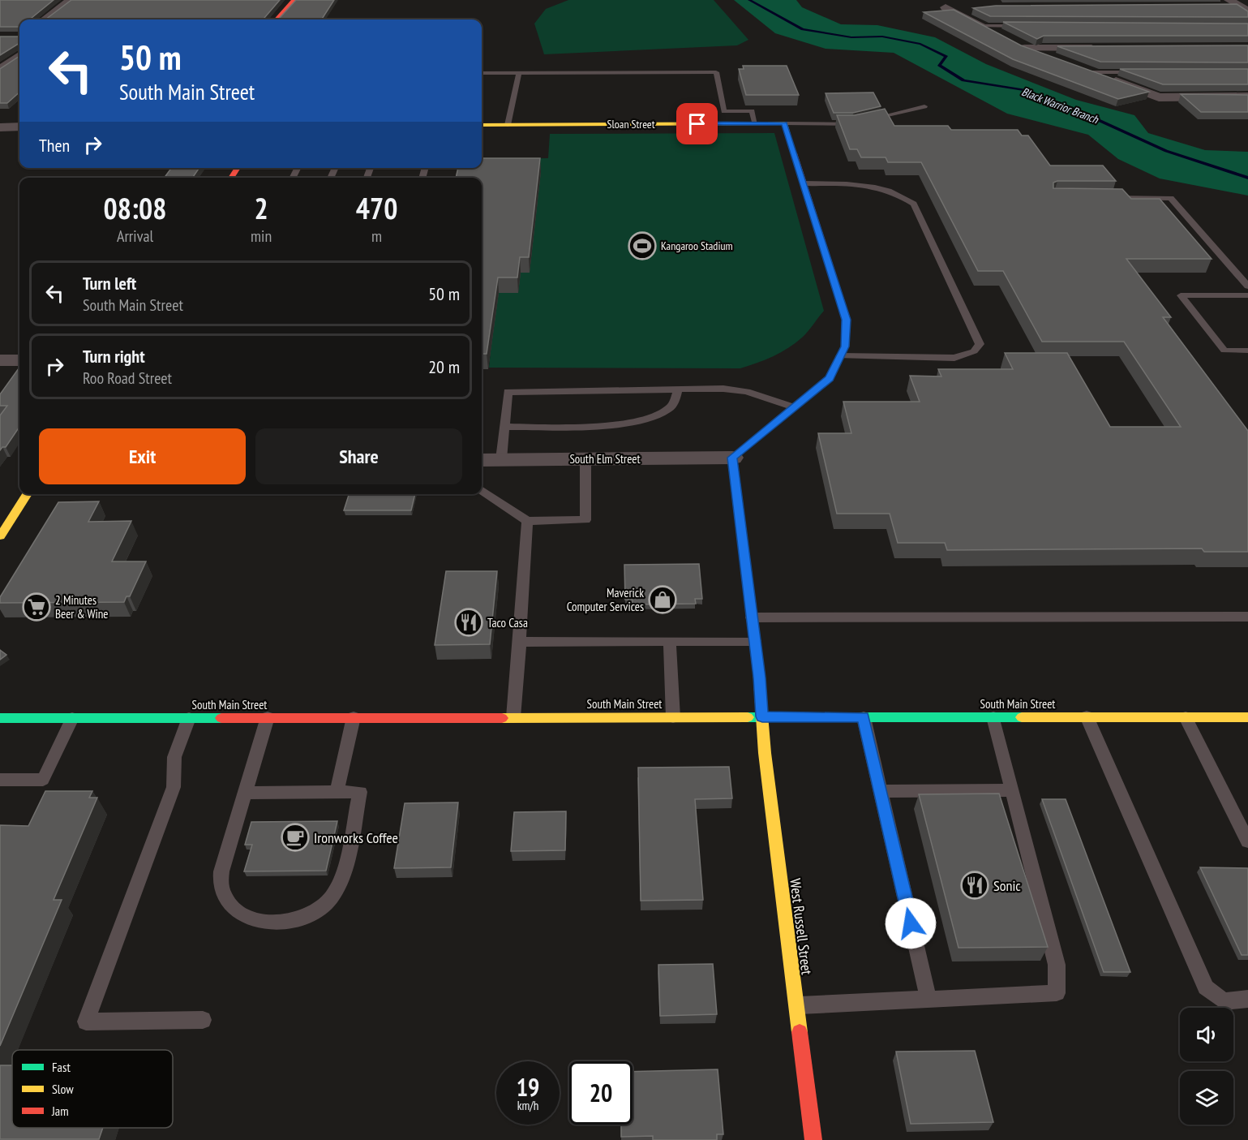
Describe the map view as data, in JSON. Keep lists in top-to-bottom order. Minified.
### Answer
{"streets":{"street":["Sloan Street","South Elm Street","South Main Street","West Russell Street"]},"crossings":[["South Elm Street","West Russell Street"],["South Main Street","West Russell Street"]],"water":["Black Warrior Branch"],"places":{"sports":["Kangaroo Stadium"],"shop":["Maverick Computer Services"],"supermarket":["2 Minutes Beer & Wine"],"restaurant":["Taco Casa","Sonic"],"cafe":["Ironworks Coffee"]},"legend":["Fast","Slow","Jam"],"page":{"turn":["50 m","South Main Street"],"then":"Then","eta":["08:08","Arrival","2","min","470","m"],"list":[{"name":"Turn left","note":"South Main Street","value":"50 m"},{"name":"Turn right","note":"Roo Road Street","value":"20 m"}],"buttons":["Exit","Share"],"speed":"19 km/h","limit":"20"}}
